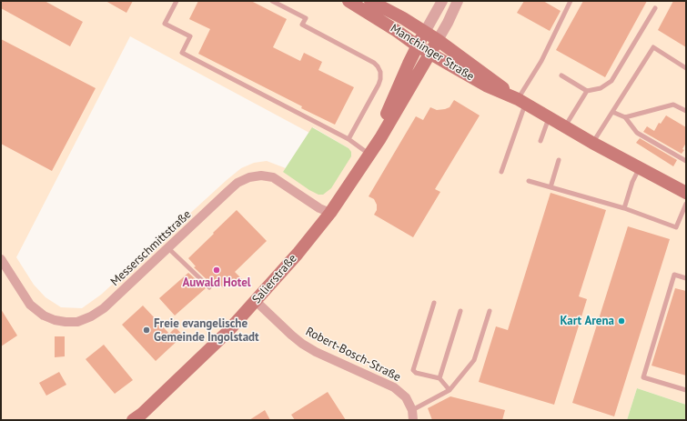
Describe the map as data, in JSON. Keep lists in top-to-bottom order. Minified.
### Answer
{"streets":{"main road":["Manchinger Straße","Salierstraße"],"street":["Messerschmittstraße","Robert-Bosch-Straße"]},"crossings":[["Manchinger Straße","Salierstraße"],["Messerschmittstraße","Salierstraße"],["Salierstraße","Robert-Bosch-Straße"]],"places":["Auwald Hotel","Kart Arena","Freie evangelische Gemeinde Ingolstadt"]}
